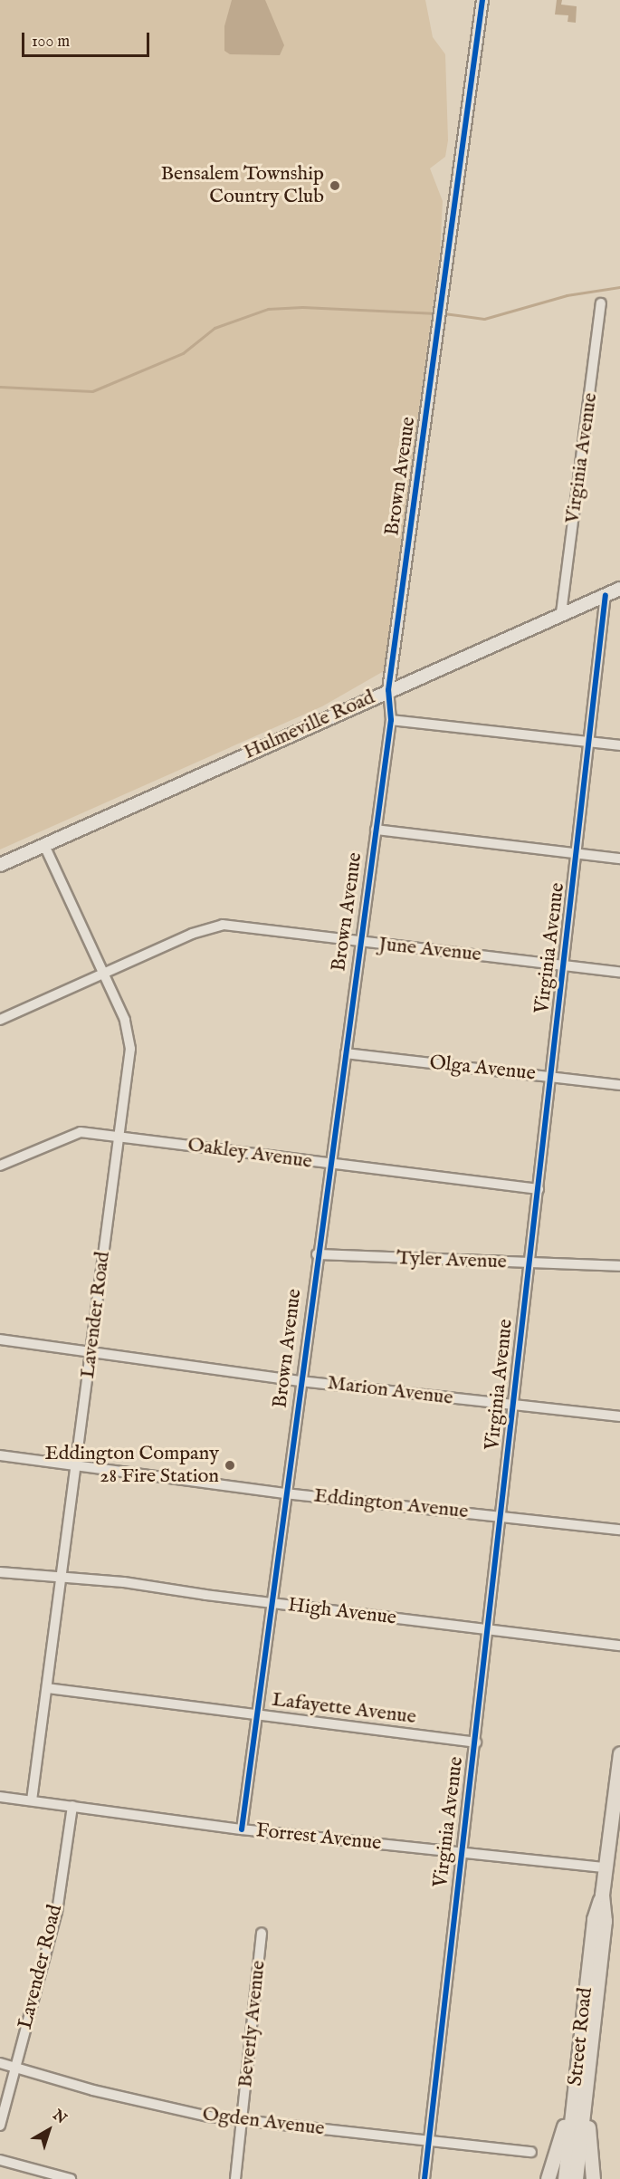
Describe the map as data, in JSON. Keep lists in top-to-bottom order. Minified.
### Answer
{"streets":{"main road":["Hulmeville Road","Street Road"],"street":["Virginia Avenue","Brown Avenue","June Avenue","Olga Avenue","Oakley Avenue","Tyler Avenue","Lavender Road","Marion Avenue","Eddington Avenue","High Avenue","Lafayette Avenue","Forrest Avenue","Beverly Avenue","Ogden Avenue"]},"crossings":[["Virginia Avenue","Hulmeville Road"],["Virginia Avenue","June Avenue"],["Virginia Avenue","Olga Avenue"],["Virginia Avenue","Oakley Avenue"],["Virginia Avenue","Tyler Avenue"],["Virginia Avenue","Marion Avenue"],["Virginia Avenue","Eddington Avenue"],["Virginia Avenue","High Avenue"],["Virginia Avenue","Lafayette Avenue"],["Virginia Avenue","Forrest Avenue"],["Virginia Avenue","Ogden Avenue"],["Brown Avenue","Hulmeville Road"],["Brown Avenue","June Avenue"],["Brown Avenue","Olga Avenue"],["Brown Avenue","Oakley Avenue"],["Brown Avenue","Tyler Avenue"],["Brown Avenue","Marion Avenue"],["Brown Avenue","Eddington Avenue"],["Brown Avenue","High Avenue"],["Brown Avenue","Lafayette Avenue"],["Brown Avenue","Forrest Avenue"],["Hulmeville Road","Lavender Road"],["June Avenue","Lavender Road"],["Oakley Avenue","Lavender Road"],["Lavender Road","Marion Avenue"],["Lavender Road","Eddington Avenue"],["Lavender Road","High Avenue"],["Lavender Road","Lafayette Avenue"],["Lavender Road","Forrest Avenue"],["Lavender Road","Ogden Avenue"],["Forrest Avenue","Street Road"],["Beverly Avenue","Ogden Avenue"]],"places":["Bensalem Township Country Club","Eddington Company 28 Fire Station"],"scale_bar":"100 m","north":"top right"}
